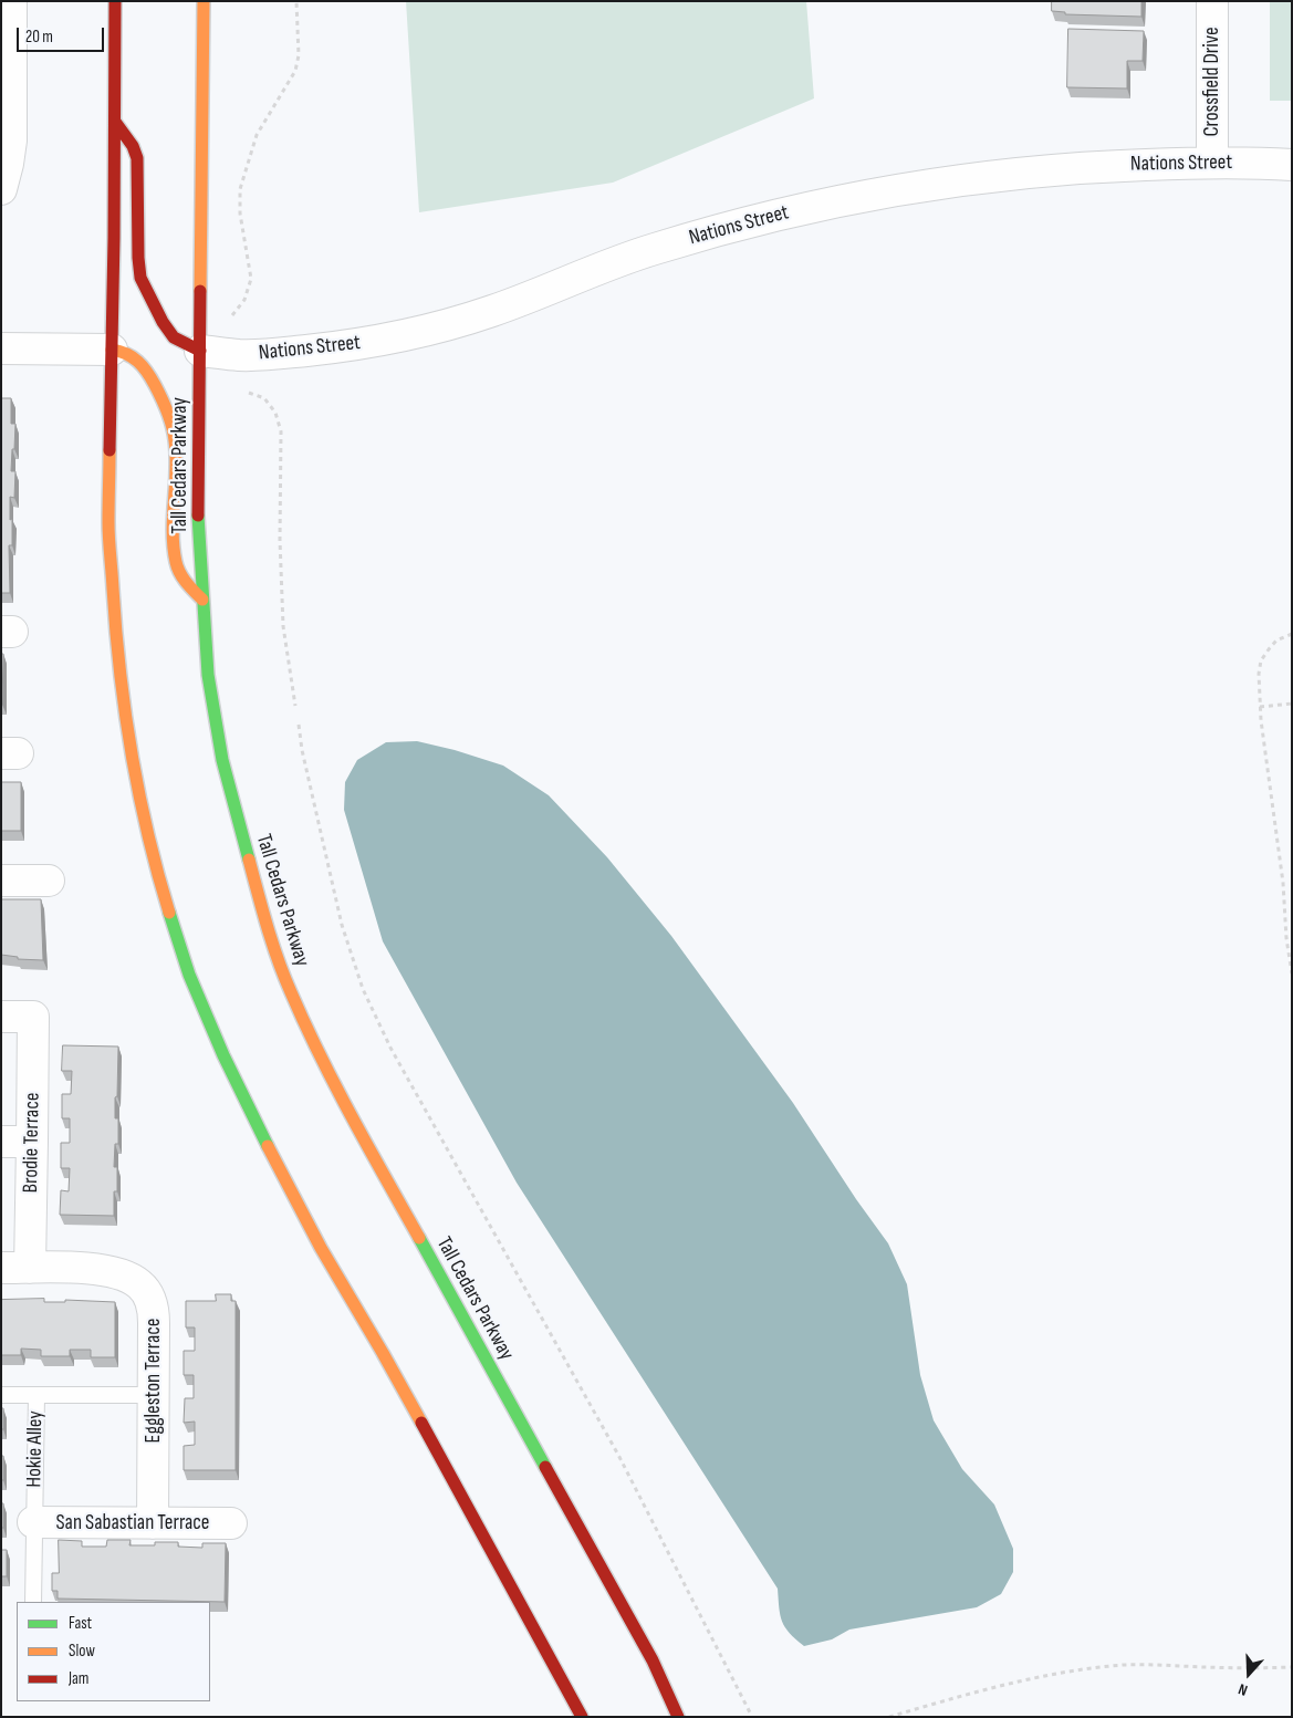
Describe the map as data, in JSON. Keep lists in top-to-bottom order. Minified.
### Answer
{"streets":{"main road":["Tall Cedars Parkway"],"street":["Crossfield Drive","Nations Street","Brodie Terrace","Eggleston Terrace","San Sabastian Terrace"],"lane":["Hokie Alley"]},"crossings":[["Crossfield Drive","Nations Street"],["Nations Street","Tall Cedars Parkway"],["Brodie Terrace","Eggleston Terrace"],["Eggleston Terrace","Hokie Alley"],["Eggleston Terrace","San Sabastian Terrace"],["Hokie Alley","San Sabastian Terrace"]],"legend":["Fast","Slow","Jam"],"scale_bar":"20 m","north":"bottom"}
